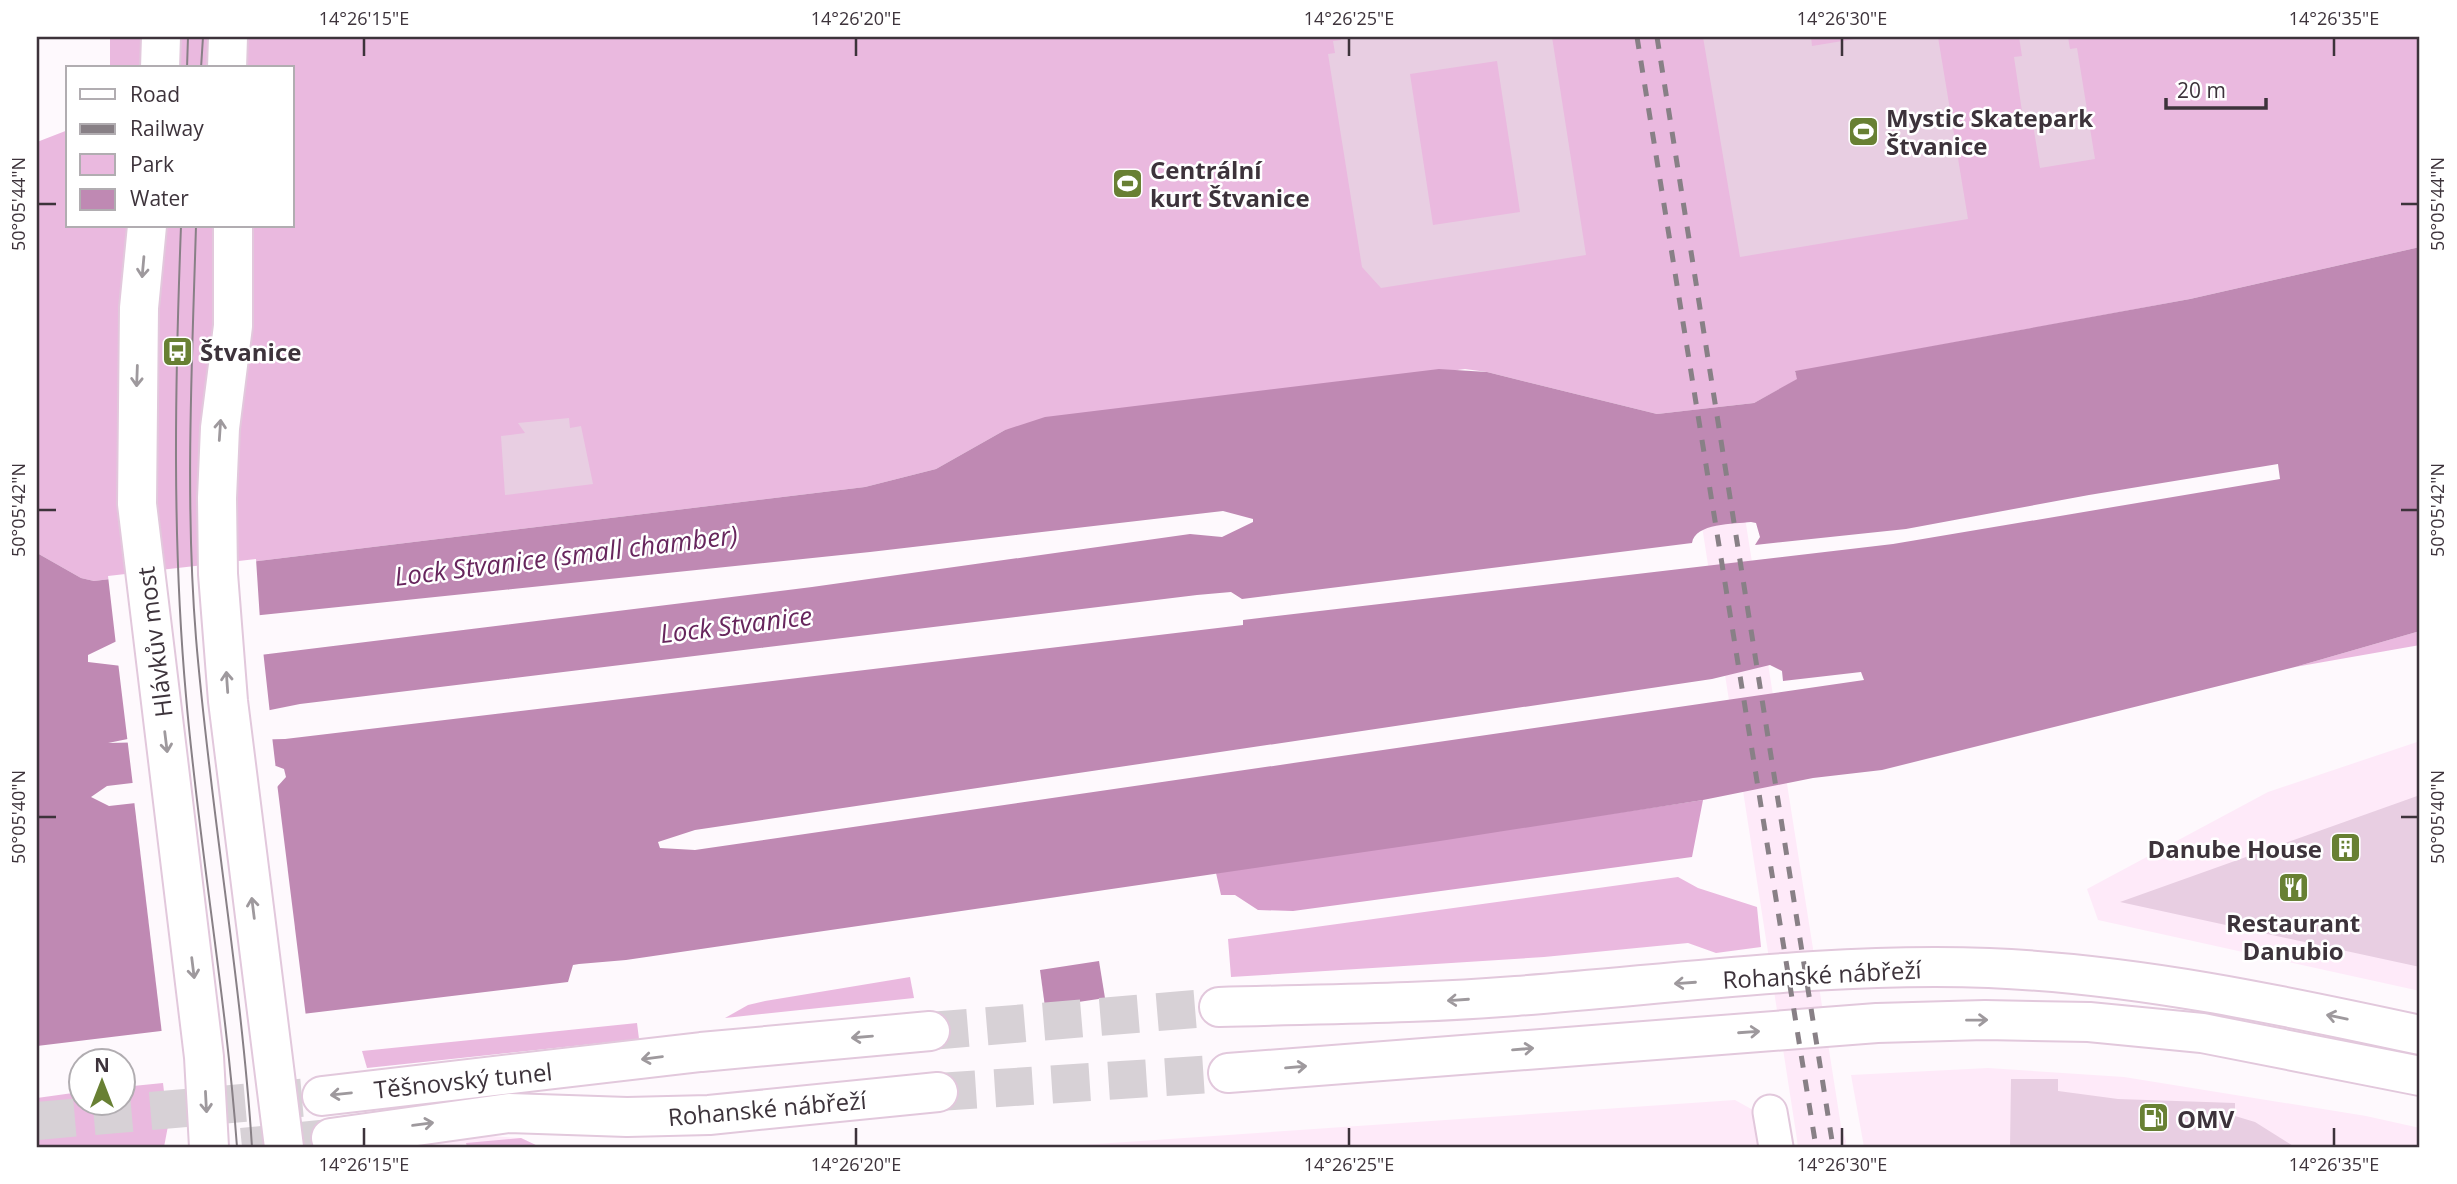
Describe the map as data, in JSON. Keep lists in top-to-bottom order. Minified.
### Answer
{"streets":{"main road":["Hlávkův most","Rohanské nábřeží","Těšnovský tunel"]},"crossings":[["Rohanské nábřeží","Těšnovský tunel"]],"water":["Lock Stvanice (small chamber)","Lock Stvanice"],"places":{"sports":["Mystic Skatepark Štvanice","Centrální kurt Štvanice"],"bus stop":["Štvanice"],"building":["Danube House"],"restaurant":["Restaurant Danubio"],"fuel station":["OMV"]},"legend":["Road","Railway","Park","Water"],"scale_bar":"20 m","north":"top","coordinates":["14°26'15\"E","14°26'20\"E","14°26'25\"E","14°26'30\"E","14°26'35\"E","50°05'44\"N","50°05'42\"N","50°05'40\"N"]}
